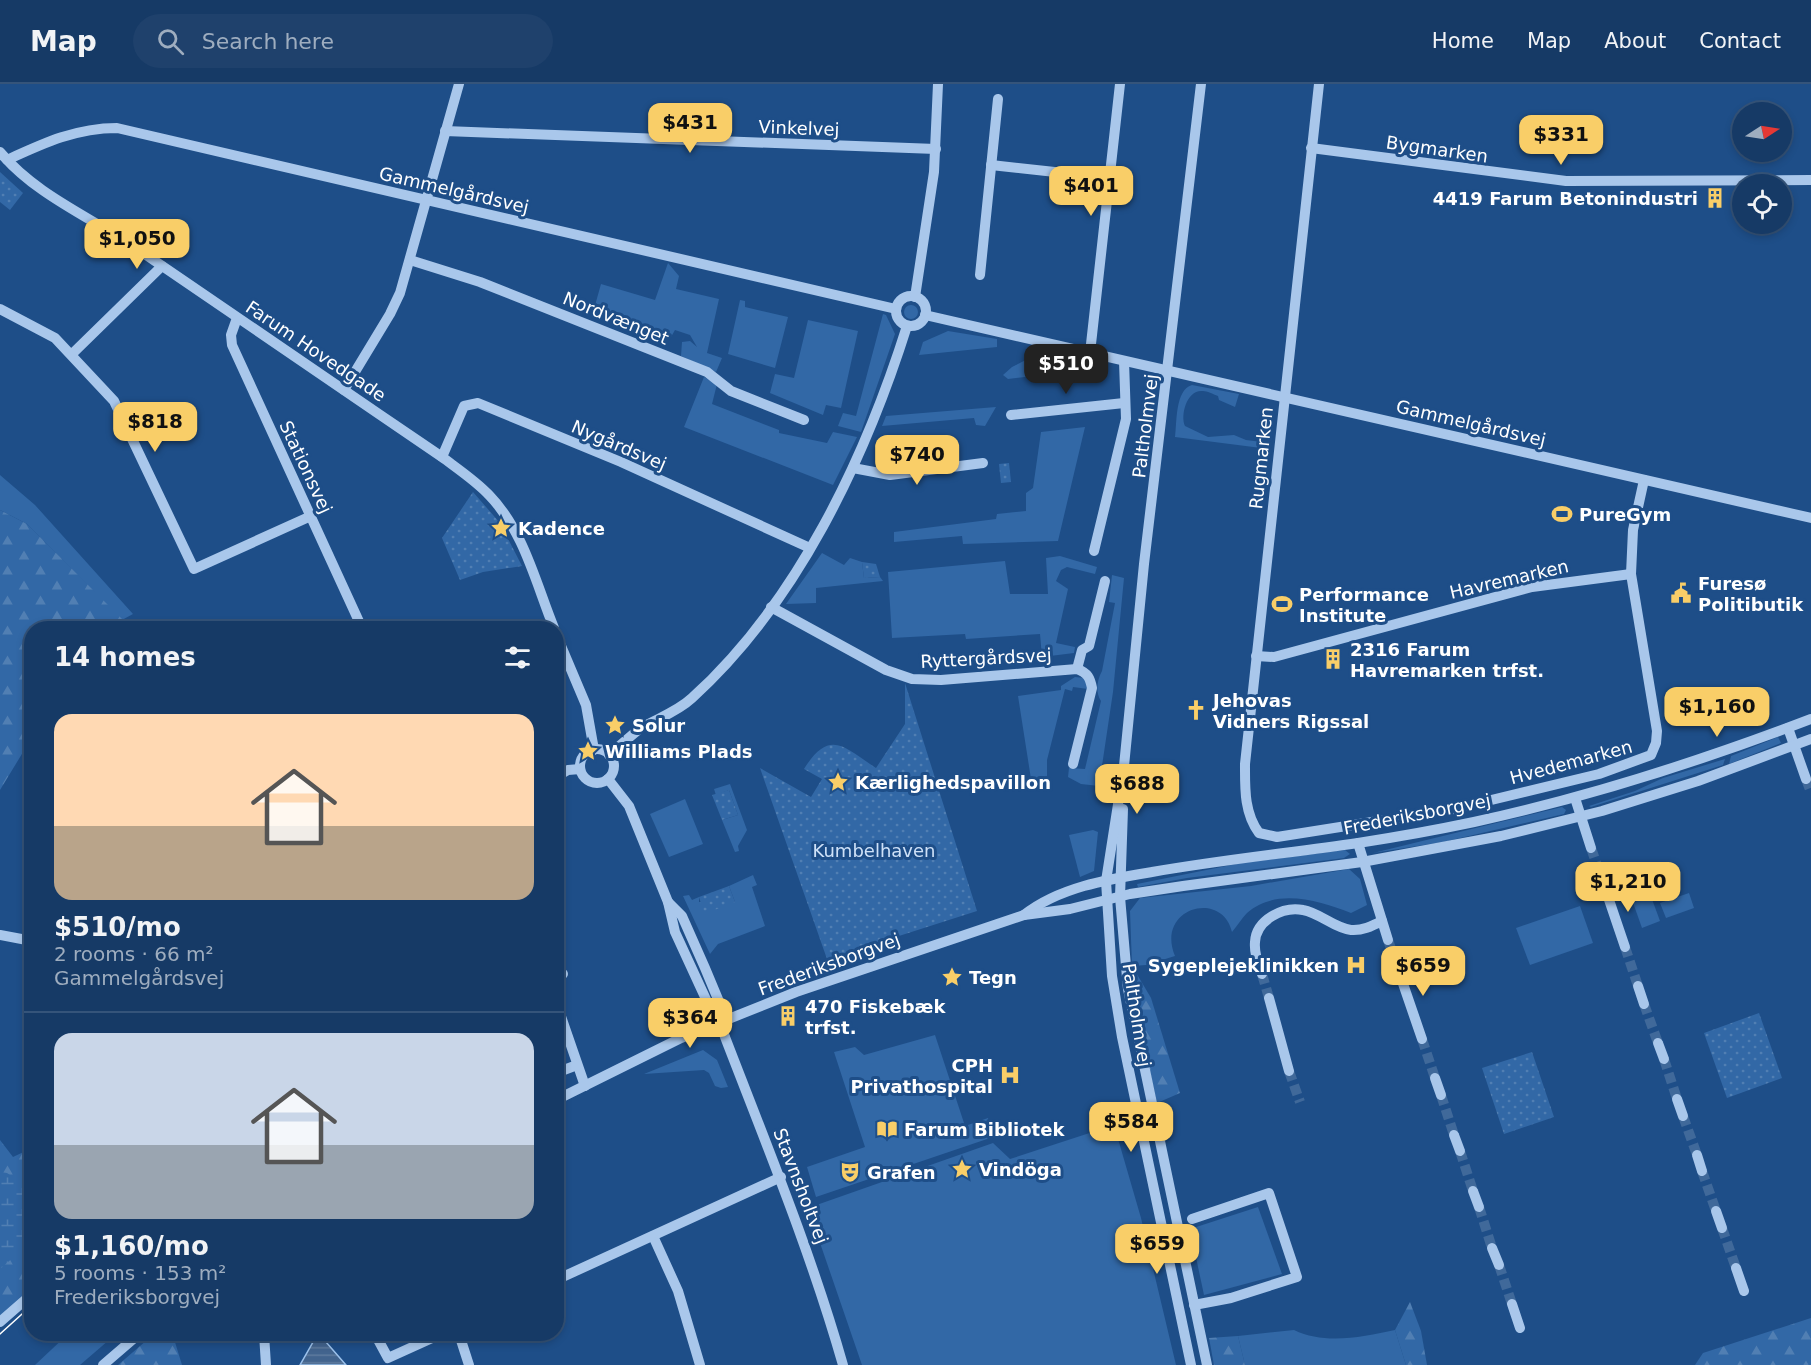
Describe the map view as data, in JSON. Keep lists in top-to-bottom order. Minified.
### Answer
{"streets":{"street":["Vinkelvej","Bygmarken","Gammelgårdsvej","Nordvænget","Farum Hovedgade","Paltholmvej","Nygårdsvej","Rugmarken","Stationsvej","Havremarken","Ryttergårdsvej","Hvedemarken","Frederiksborgvej","Stavnsholtvej"]},"crossings":[["Bygmarken","Rugmarken"],["Gammelgårdsvej","Farum Hovedgade"],["Gammelgårdsvej","Paltholmvej"],["Gammelgårdsvej","Rugmarken"],["Gammelgårdsvej","Hvedemarken"],["Farum Hovedgade","Nygårdsvej"],["Farum Hovedgade","Stationsvej"],["Paltholmvej","Frederiksborgvej"],["Rugmarken","Havremarken"],["Rugmarken","Hvedemarken"],["Havremarken","Hvedemarken"],["Frederiksborgvej","Stavnsholtvej"]],"parks":["Kumbelhaven"],"places":{"building":["4419 Farum Betonindustri","2316 Farum Havremarken trfst.","470 Fiskebæk trfst."],"sports":["PureGym","Performance Institute"],"place":["Kadence","Solur","Williams Plads","Kærlighedspavillon","Tegn","Vindöga"],"public building":["Furesø Politibutik"],"church":["Jehovas Vidners Rigssal"],"hospital":["Sygeplejeklinikken","CPH Privathospital"],"library":["Farum Bibliotek"],"theatre":["Grafen"]},"north":"right","page":{"header":"Map","search":"Search here","nav":["Home","Map","About","Contact"],"price":["$431","$331","$401","$1,050","$510","$818","$740","$1,160","$688","$1,210","$659","$364","$584","$659"],"heading":"14 homes","list":[{"name":"$510/mo","note":"2 rooms · 66 m² · Gammelgårdsvej"},{"name":"$1,160/mo","note":"5 rooms · 153 m² · Frederiksborgvej"}]}}
